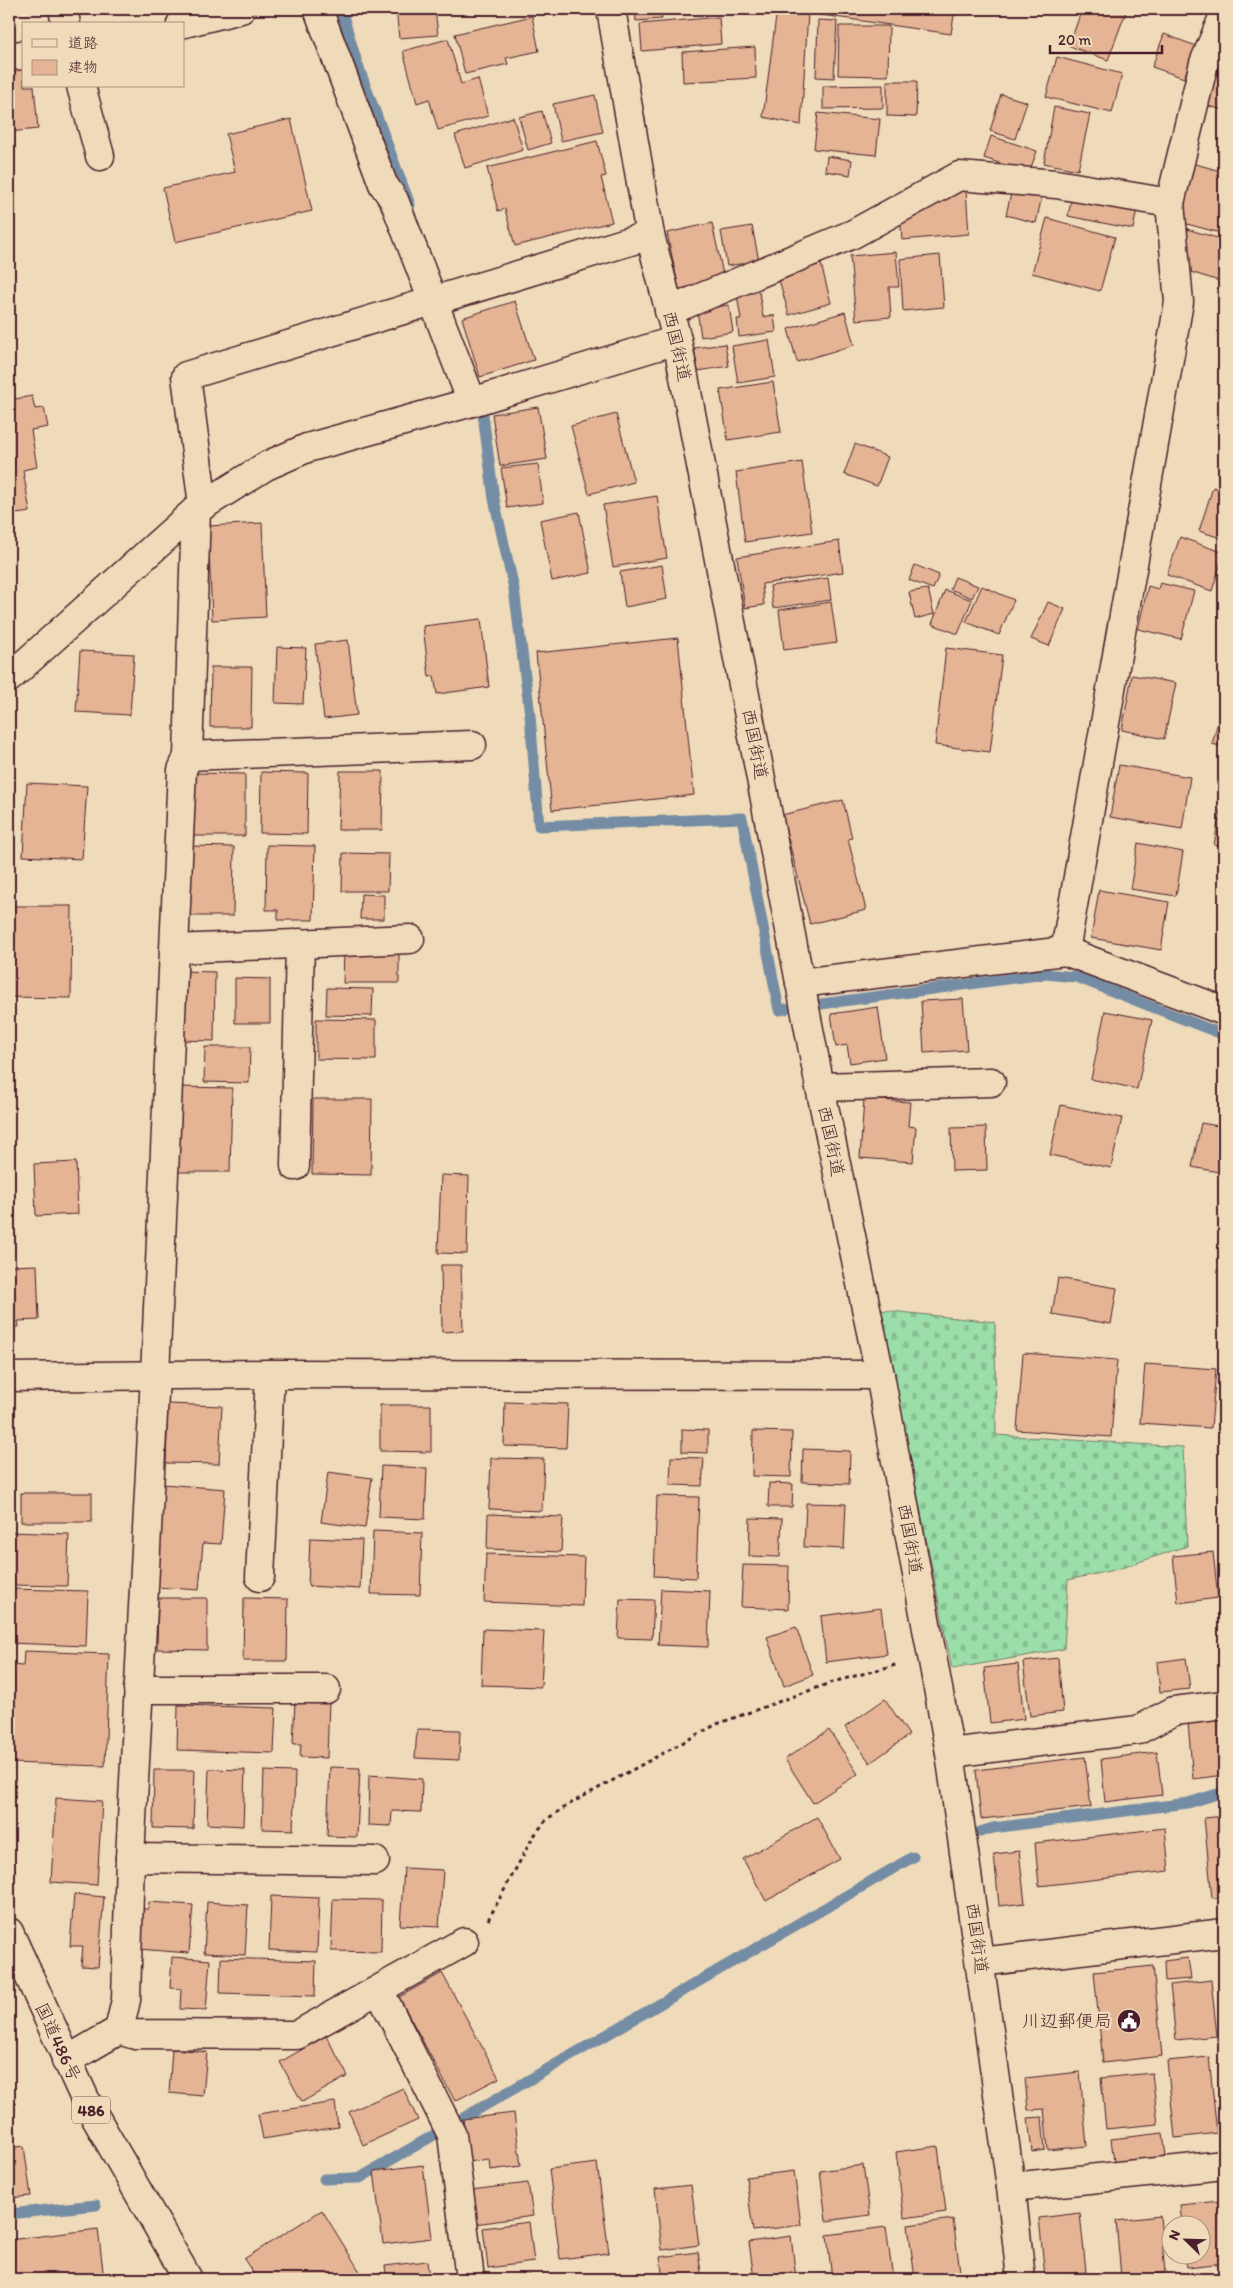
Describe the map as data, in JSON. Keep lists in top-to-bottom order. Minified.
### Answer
{"streets":{"main road":["西国街道","国道486号","486"]},"places":{"public building":["川辺郵便局"]},"legend":["道路","建物"],"scale_bar":"20 m","north":"top left"}
